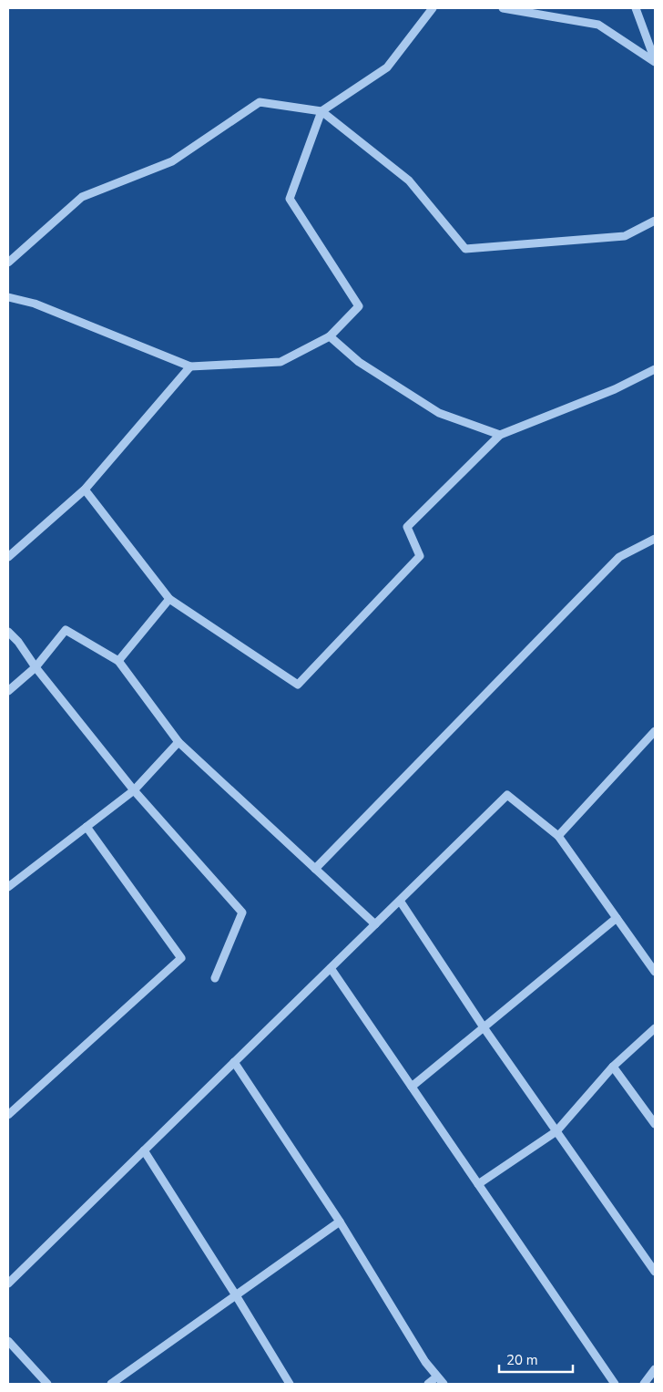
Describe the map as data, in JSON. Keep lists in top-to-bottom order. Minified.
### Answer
{"scale_bar":"20 m"}
